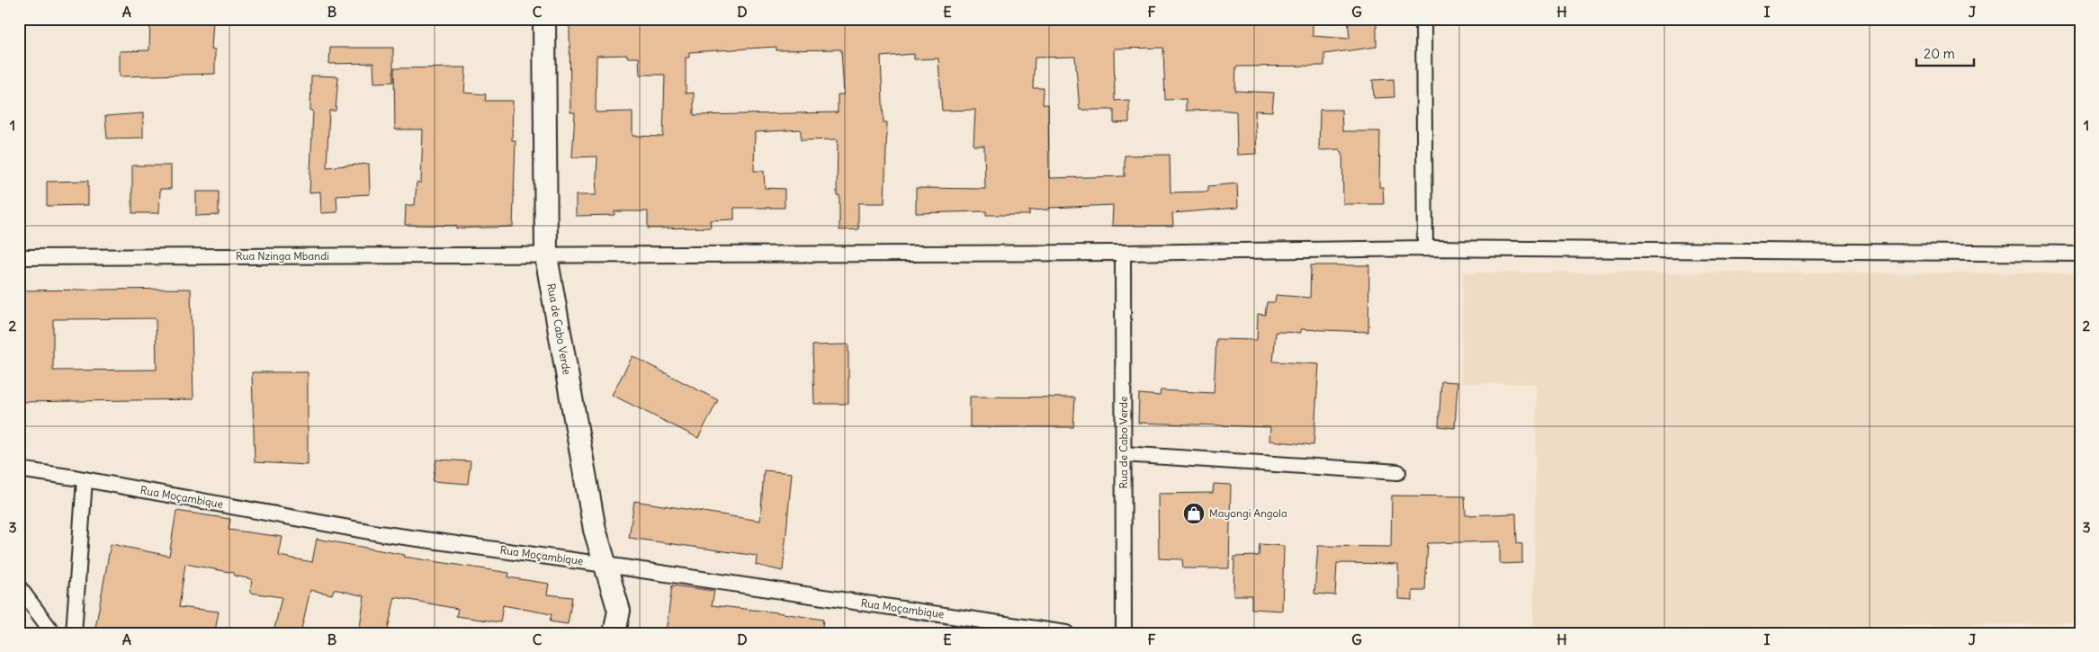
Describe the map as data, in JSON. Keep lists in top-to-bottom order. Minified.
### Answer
{"streets":{"main road":["Rua de Cabo Verde"],"street":["Rua Nzinga Mbandi","Rua Moçambique"]},"crossings":[["Rua Nzinga Mbandi","Rua de Cabo Verde"],["Rua de Cabo Verde","Rua Moçambique"]],"places":{"shop":["Mayongi Angola"]},"scale_bar":"20 m","grid":{"columns":["A","B","C","D","E","F","G","H","I","J"],"rows":["1","2","3"]}}
